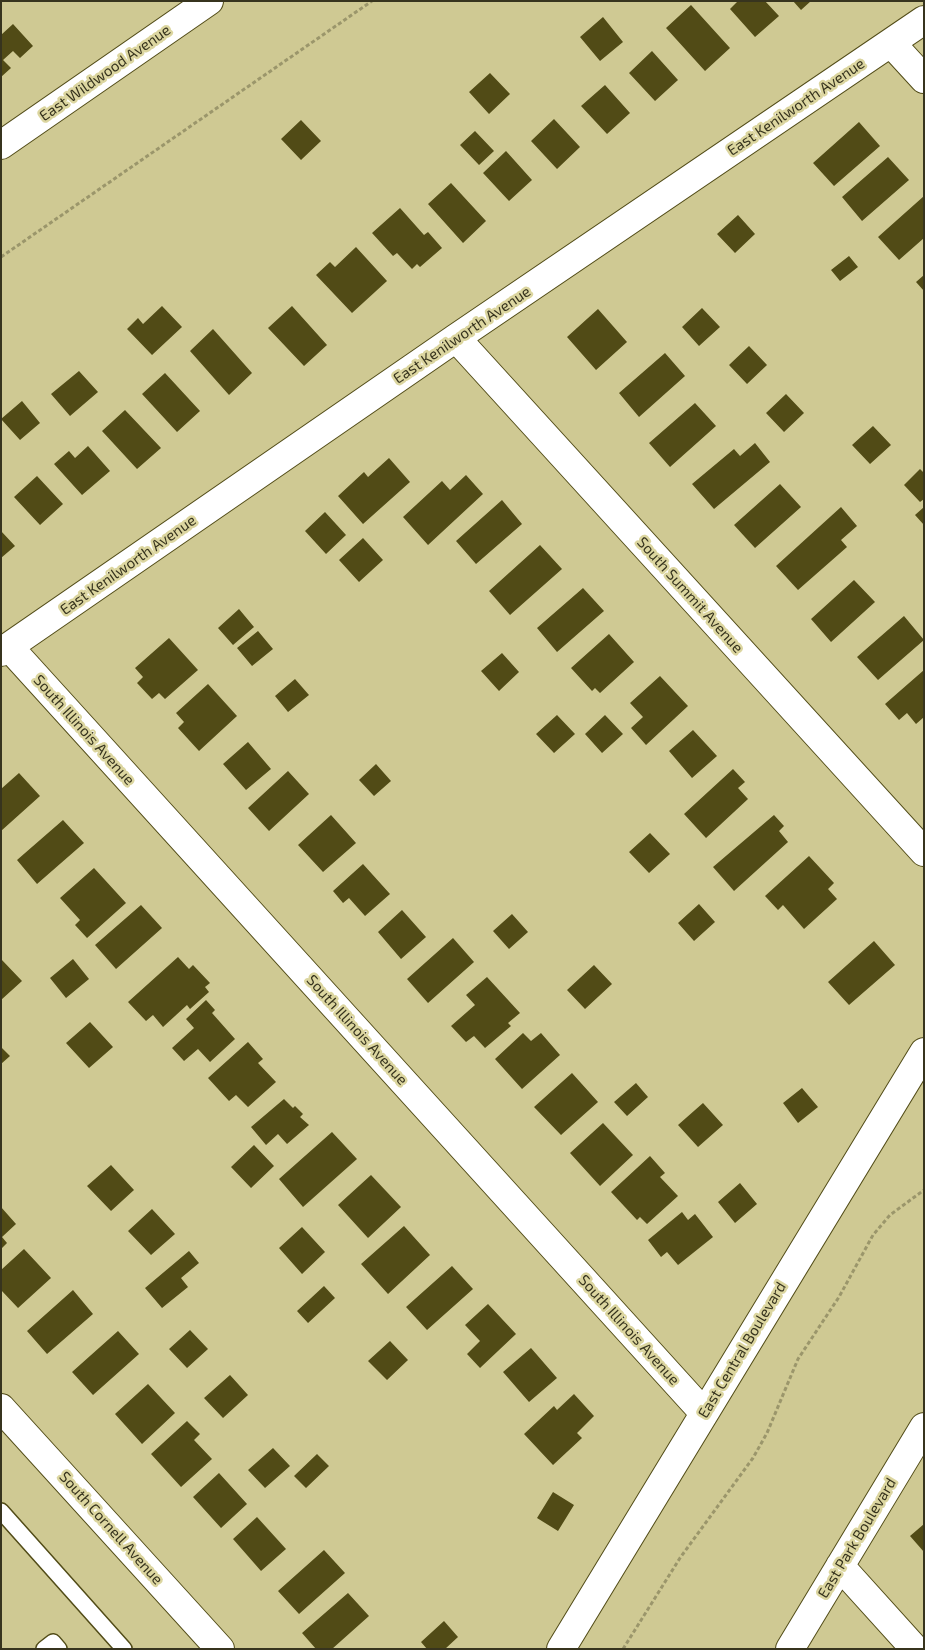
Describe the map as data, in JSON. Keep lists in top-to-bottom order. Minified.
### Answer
{"streets":{"street":["East Wildwood Avenue","East Kenilworth Avenue","South Summit Avenue","South Illinois Avenue","East Central Boulevard","South Cornell Avenue","East Park Boulevard"]},"crossings":[["East Kenilworth Avenue","South Summit Avenue"],["East Kenilworth Avenue","South Illinois Avenue"],["South Illinois Avenue","East Central Boulevard"]]}
